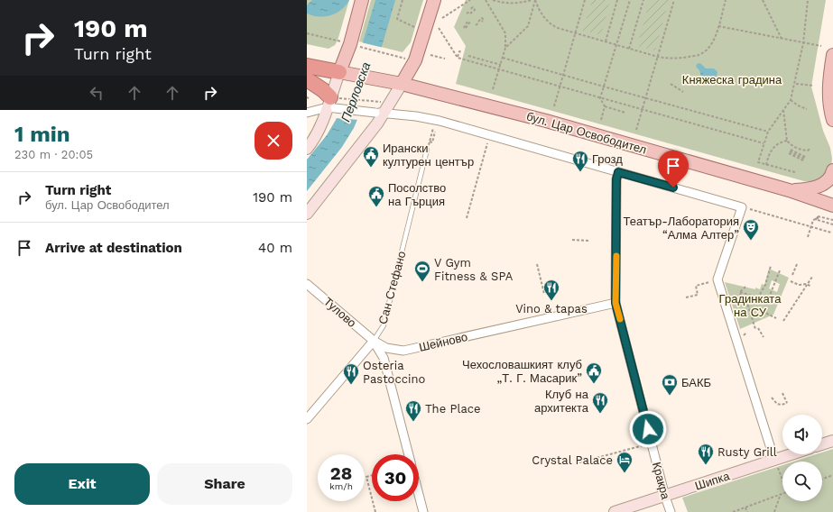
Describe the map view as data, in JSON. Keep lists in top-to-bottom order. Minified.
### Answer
{"streets":{"main road":["бул. Цар Освободител","Шипка"],"street":["Тулово","Шейново","Кракра"],"lane":["Сан Стефано"]},"crossings":[["Сан Стефано","Тулово"],["Сан Стефано","Шейново"],["Тулово","Шейново"],["Шейново","Кракра"],["Кракра","Шипка"]],"water":["Перловска"],"parks":["Княжеска градина","Градинката на СУ"],"places":{"public building":["Ирански културен център","Посолство на Гърция","Чехословашкият клуб „Т. Г. Масарик”"],"restaurant":["Грозд","Vino & tapas","Osteria Pastoccino","Клуб на архитекта","The Place","Rusty Grill"],"theatre":["Театър-Лаборатория “Алма Алтер”"],"sports":["V Gym Fitness & SPA"],"bank":["БАКБ"],"hotel":["Crystal Palace"]},"page":{"turn":["190 m","Turn right"],"heading":["1 min","230 m · 20:05"],"list":[{"name":"Turn right","note":"бул. Цар Освободител","value":"190 m"},{"name":"Arrive at destination","value":"40 m"}],"speed":"28 km/h","limit":"30","buttons":["Exit","Share"]}}
